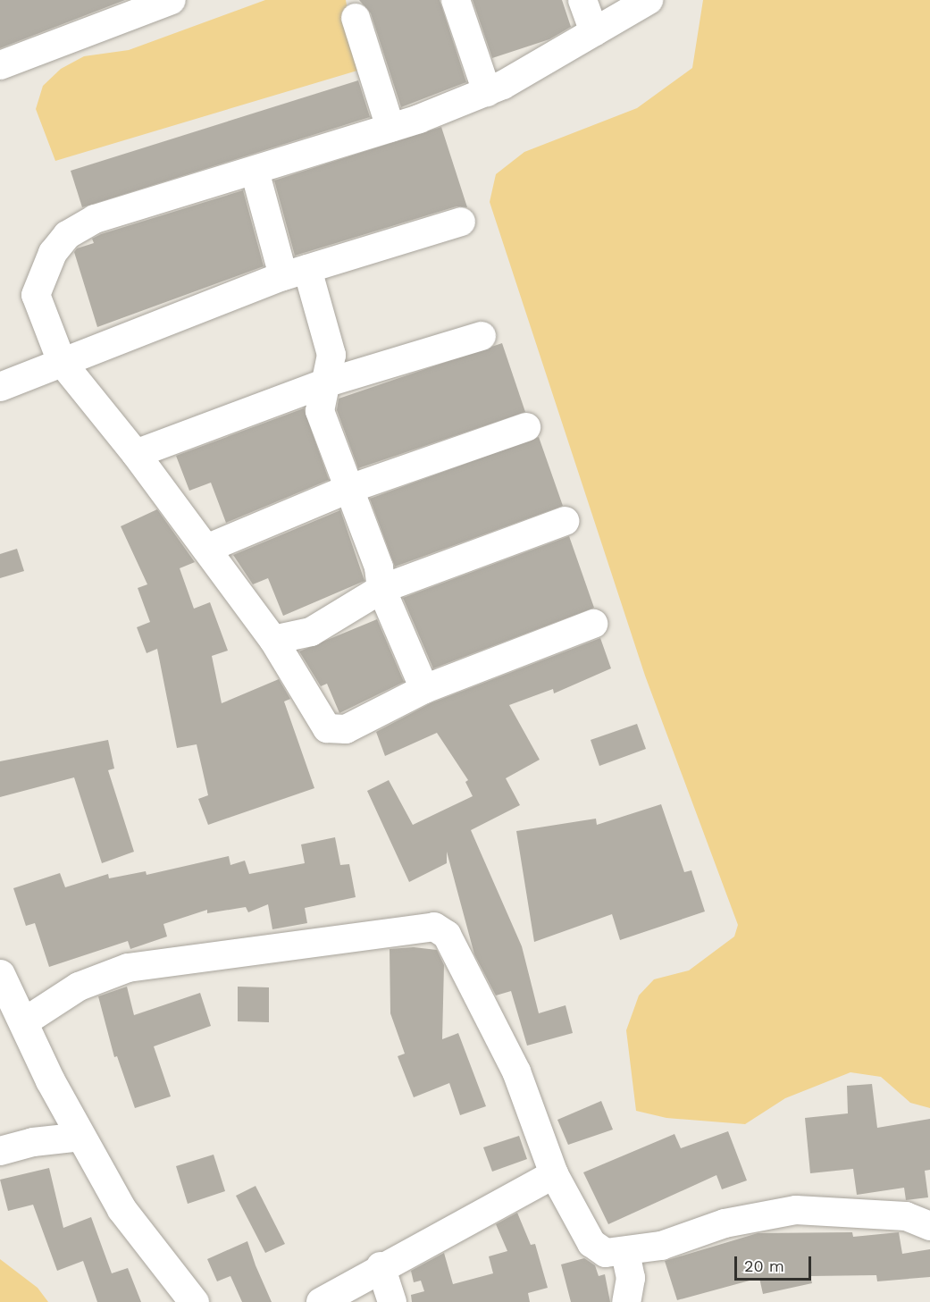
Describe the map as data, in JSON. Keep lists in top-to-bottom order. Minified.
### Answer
{"scale_bar":"20 m"}
